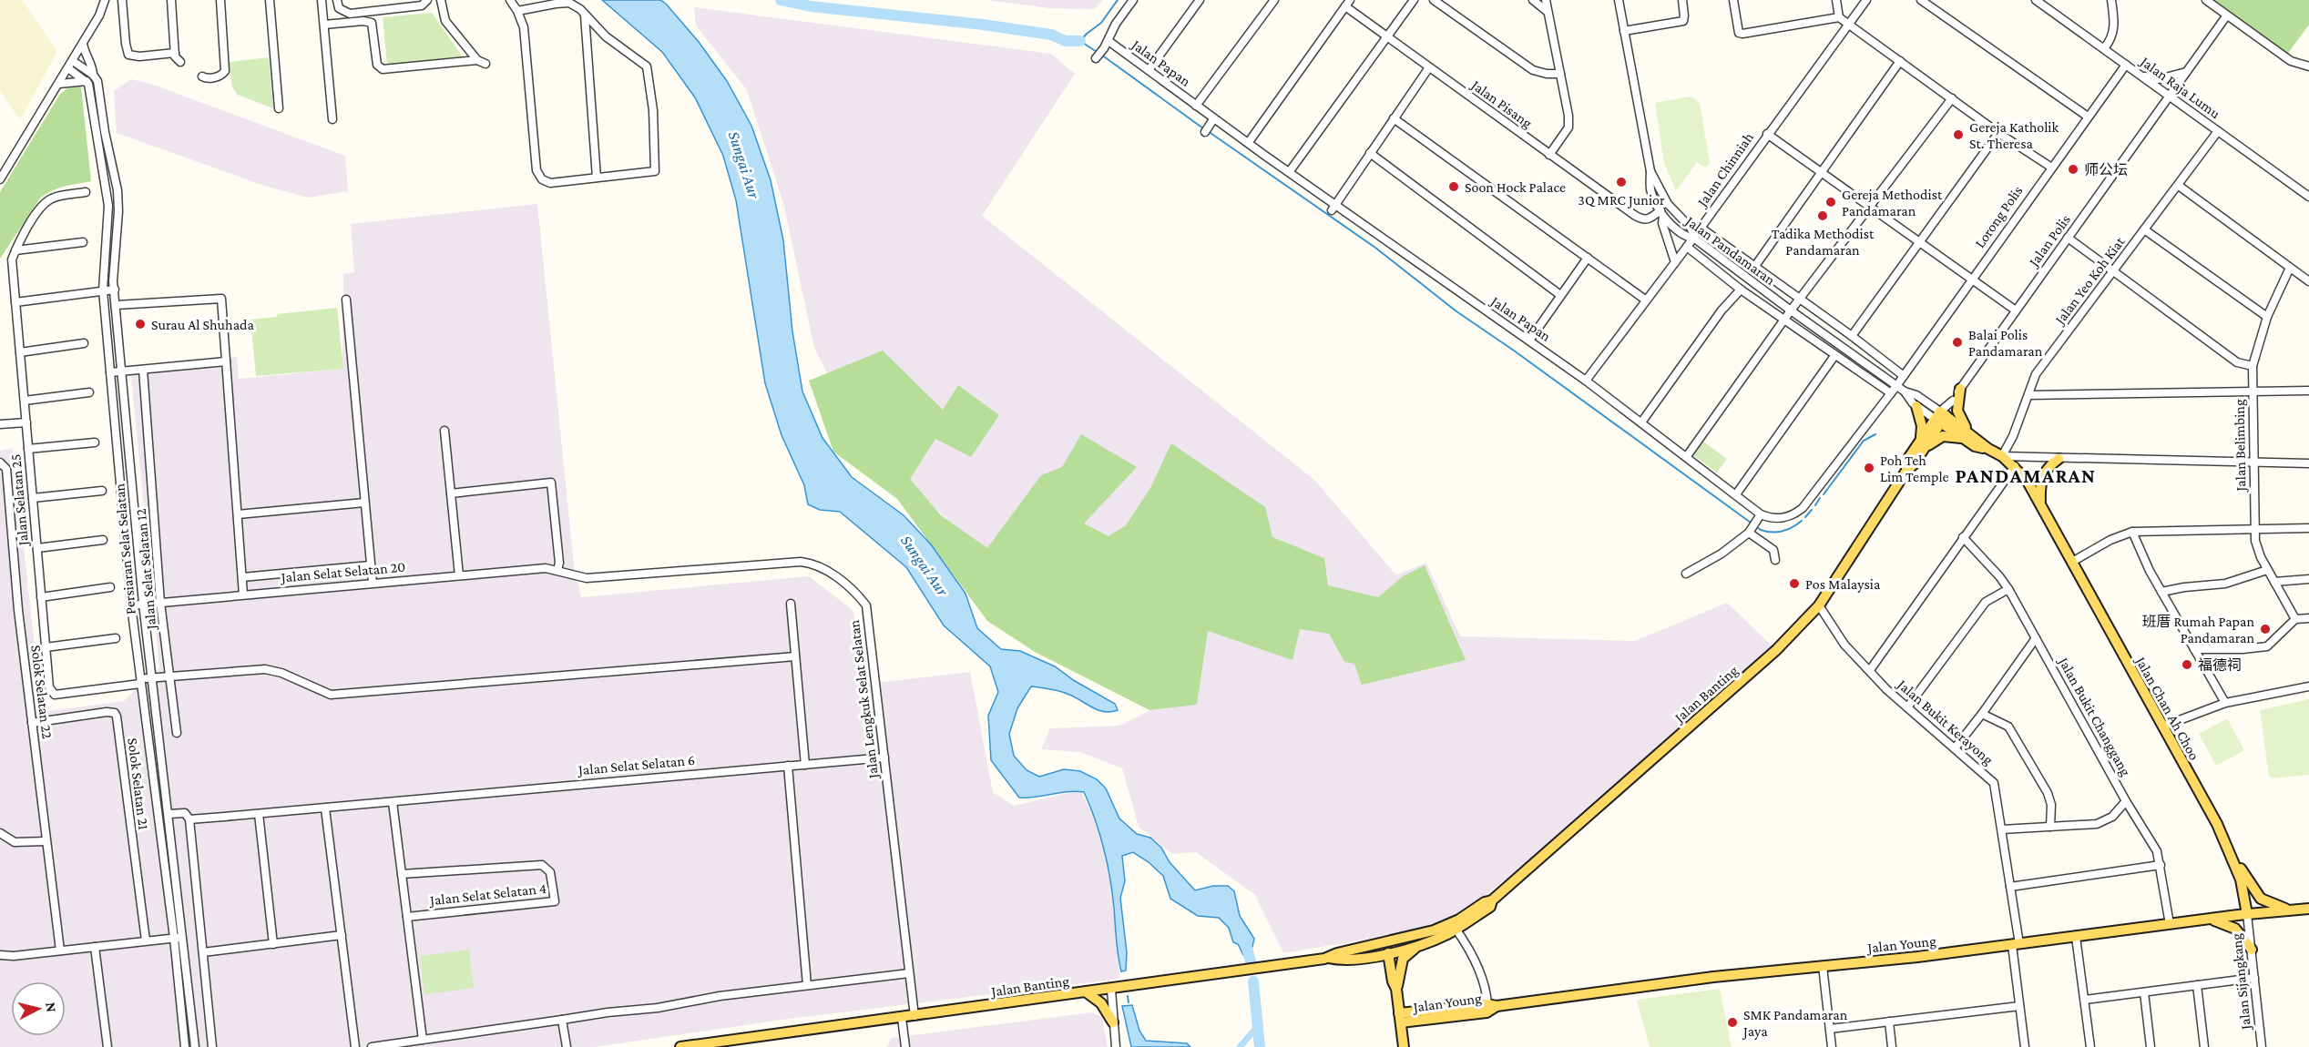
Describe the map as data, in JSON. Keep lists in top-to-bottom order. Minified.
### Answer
{"streets":{"main road":["Jalan Banting","Jalan Chan Ah Choo","Jalan Young"],"street":["Jalan Papan","Jalan Raja Lumu","Jalan Pisang","Jalan Chinniah","Lorong Polis","Jalan Polis","Jalan Pandamaran","Jalan Yeo Koh Kiat","Jalan Belimbing","Jalan Selatan 25","Persiaran Selat Selatan","Jalan Selat Selatan 12","Jalan Selat Selatan 20","Solok Selatan 22","Jalan Lengkuk Selat Selatan","Jalan Bukit Changgang","Jalan Bukit Kerayong","Jalan Selat Selatan 6","Solok Selatan 21","Jalan Selat Selatan 4","Jalan Sijangkang"]},"crossings":[["Jalan Papan","Jalan Chinniah"],["Jalan Raja Lumu","Lorong Polis"],["Jalan Raja Lumu","Jalan Polis"],["Jalan Raja Lumu","Jalan Yeo Koh Kiat"],["Jalan Pisang","Jalan Pandamaran"],["Jalan Chinniah","Jalan Pandamaran"],["Lorong Polis","Jalan Pandamaran"],["Jalan Polis","Jalan Pandamaran"],["Jalan Polis","Jalan Banting"],["Jalan Pandamaran","Jalan Banting"],["Jalan Selatan 25","Persiaran Selat Selatan"],["Persiaran Selat Selatan","Jalan Selat Selatan 20"],["Persiaran Selat Selatan","Jalan Selat Selatan 6"],["Jalan Selat Selatan 12","Jalan Selat Selatan 20"],["Jalan Selat Selatan 20","Jalan Lengkuk Selat Selatan"],["Solok Selatan 22","Solok Selatan 21"],["Jalan Banting","Jalan Lengkuk Selat Selatan"],["Jalan Banting","Jalan Bukit Kerayong"],["Jalan Lengkuk Selat Selatan","Jalan Selat Selatan 6"],["Jalan Chan Ah Choo","Jalan Young"],["Jalan Chan Ah Choo","Jalan Sijangkang"],["Jalan Bukit Changgang","Jalan Young"],["Jalan Bukit Kerayong","Jalan Young"],["Jalan Young","Jalan Sijangkang"]],"districts":["PANDAMARAN"],"water":["Sungai Aur"],"places":["Gereja Katholik St. Theresa","师公坛","3Q MRC Junior","Soon Hock Palace","Gereja Methodist Pandamaran","Tadika Methodist Pandamaran","Surau Al Shuhada","Balai Polis Pandamaran","Poh Teh Lim Temple","Pos Malaysia","班厝 Rumah Papan Pandamaran","福德祠","SMK Pandamaran Jaya"],"north":"right"}
